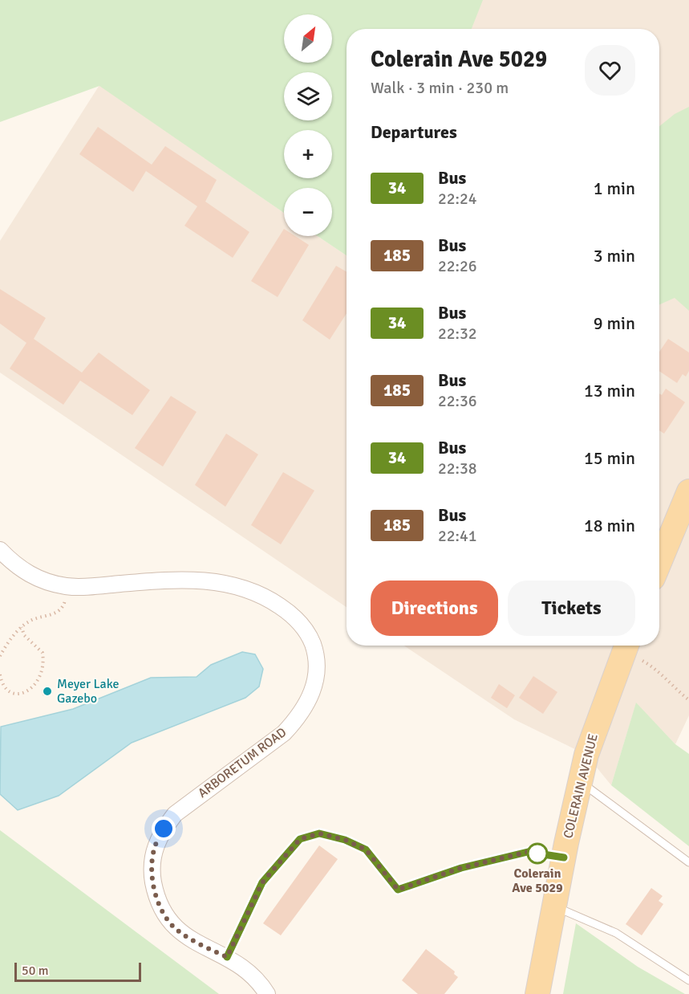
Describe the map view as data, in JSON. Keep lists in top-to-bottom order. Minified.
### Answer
{"streets":{"main road":["COLERAIN AVENUE"],"street":["ARBORETUM ROAD"]},"places":["Meyer Lake Gazebo","Colerain Ave 5029"],"lines":["bus line 34"],"scale_bar":"50 m","north":"top right","page":{"map_buttons":["+","−"],"heading":[["Colerain Ave 5029","Walk · 3 min · 230 m"],"Departures"],"list":[{"mark":"34","name":"Bus","note":"22:24","value":"1 min"},{"mark":"185","name":"Bus","note":"22:26","value":"3 min"},{"mark":"34","name":"Bus","note":"22:32","value":"9 min"},{"mark":"185","name":"Bus","note":"22:36","value":"13 min"},{"mark":"34","name":"Bus","note":"22:38","value":"15 min"},{"mark":"185","name":"Bus","note":"22:41","value":"18 min"}],"buttons":["Directions","Tickets"],"scale":"50 m"}}
